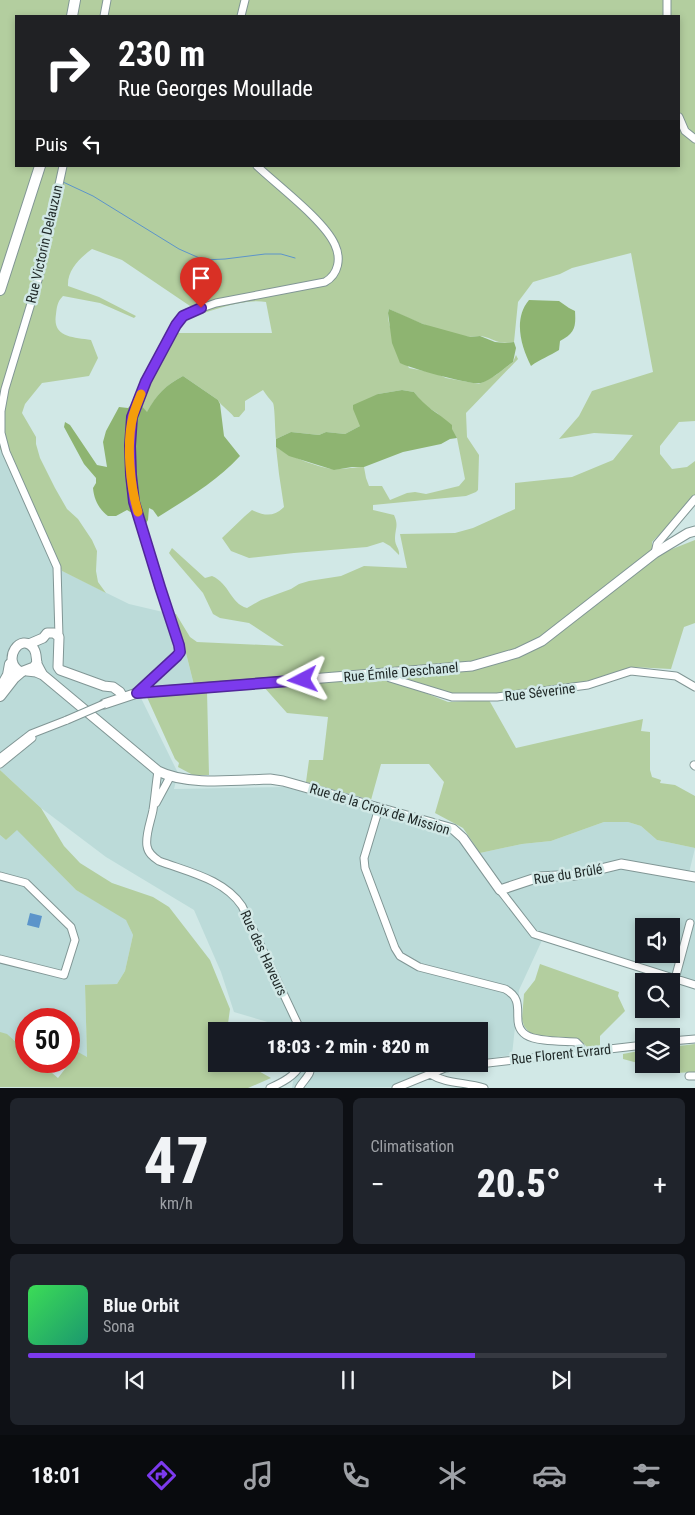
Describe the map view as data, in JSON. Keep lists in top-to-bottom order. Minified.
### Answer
{"streets":{"main road":["Rue Émile Deschanel","Rue de la Croix de Mission","Rue du Brûlé"],"street":["Rue Victorin Delauzun","Rue Séverine","Rue des Haveurs","Rue Florent Evrard"]},"crossings":[["Rue Émile Deschanel","Rue Séverine"],["Rue de la Croix de Mission","Rue du Brûlé"],["Rue de la Croix de Mission","Rue des Haveurs"]],"page":{"turn":["230 m","Rue Georges Moullade"],"then":"Puis","limit":"50","trip":"18:03 · 2 min · 820 m","tile":[["47","km/h"],"Climatisation"],"heat":["−","20.5°","+"],"song":["Blue Orbit","Sona"],"tabs":"18:01"}}
